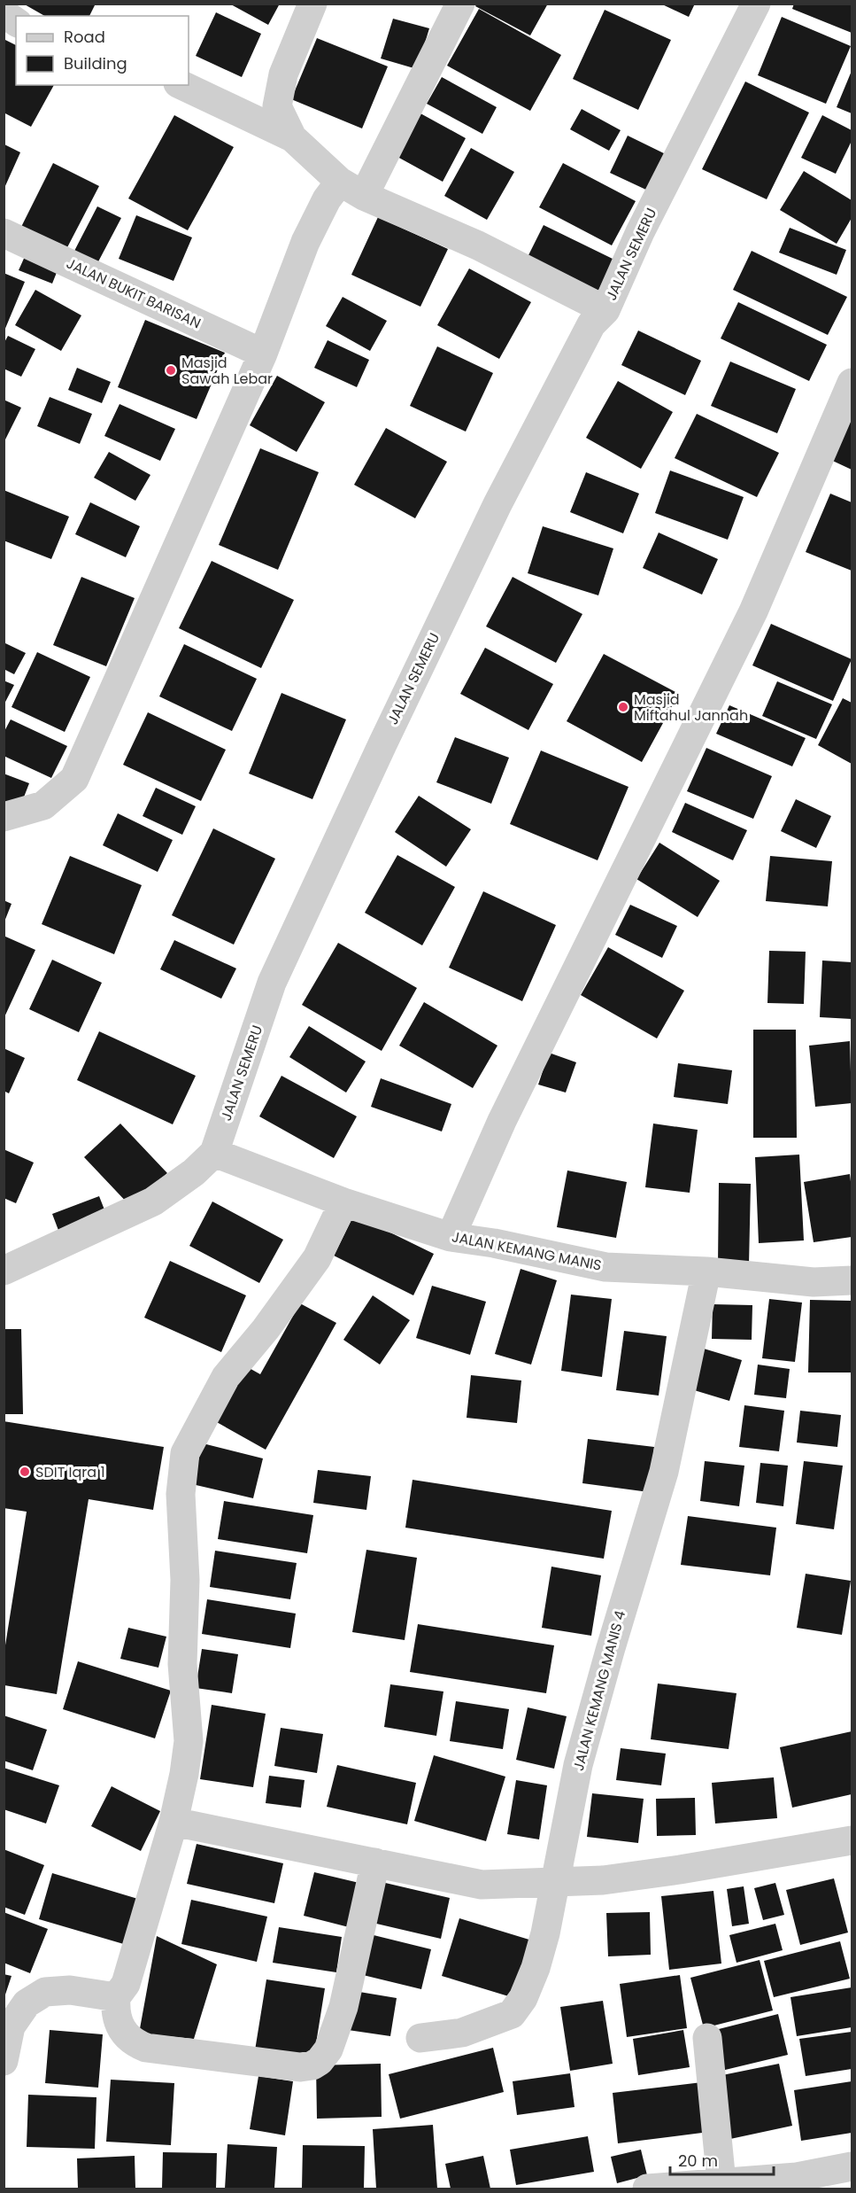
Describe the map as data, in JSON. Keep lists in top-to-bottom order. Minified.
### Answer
{"streets":{"street":["JALAN SEMERU","JALAN BUKIT BARISAN","JALAN KEMANG MANIS","JALAN KEMANG MANIS 4"]},"crossings":[["JALAN SEMERU","JALAN KEMANG MANIS"],["JALAN KEMANG MANIS","JALAN KEMANG MANIS 4"]],"places":["Masjid Sawah Lebar","Masjid Miftahul Jannah","SDIT Iqra 1"],"legend":["Road","Building"],"scale_bar":"20 m"}
